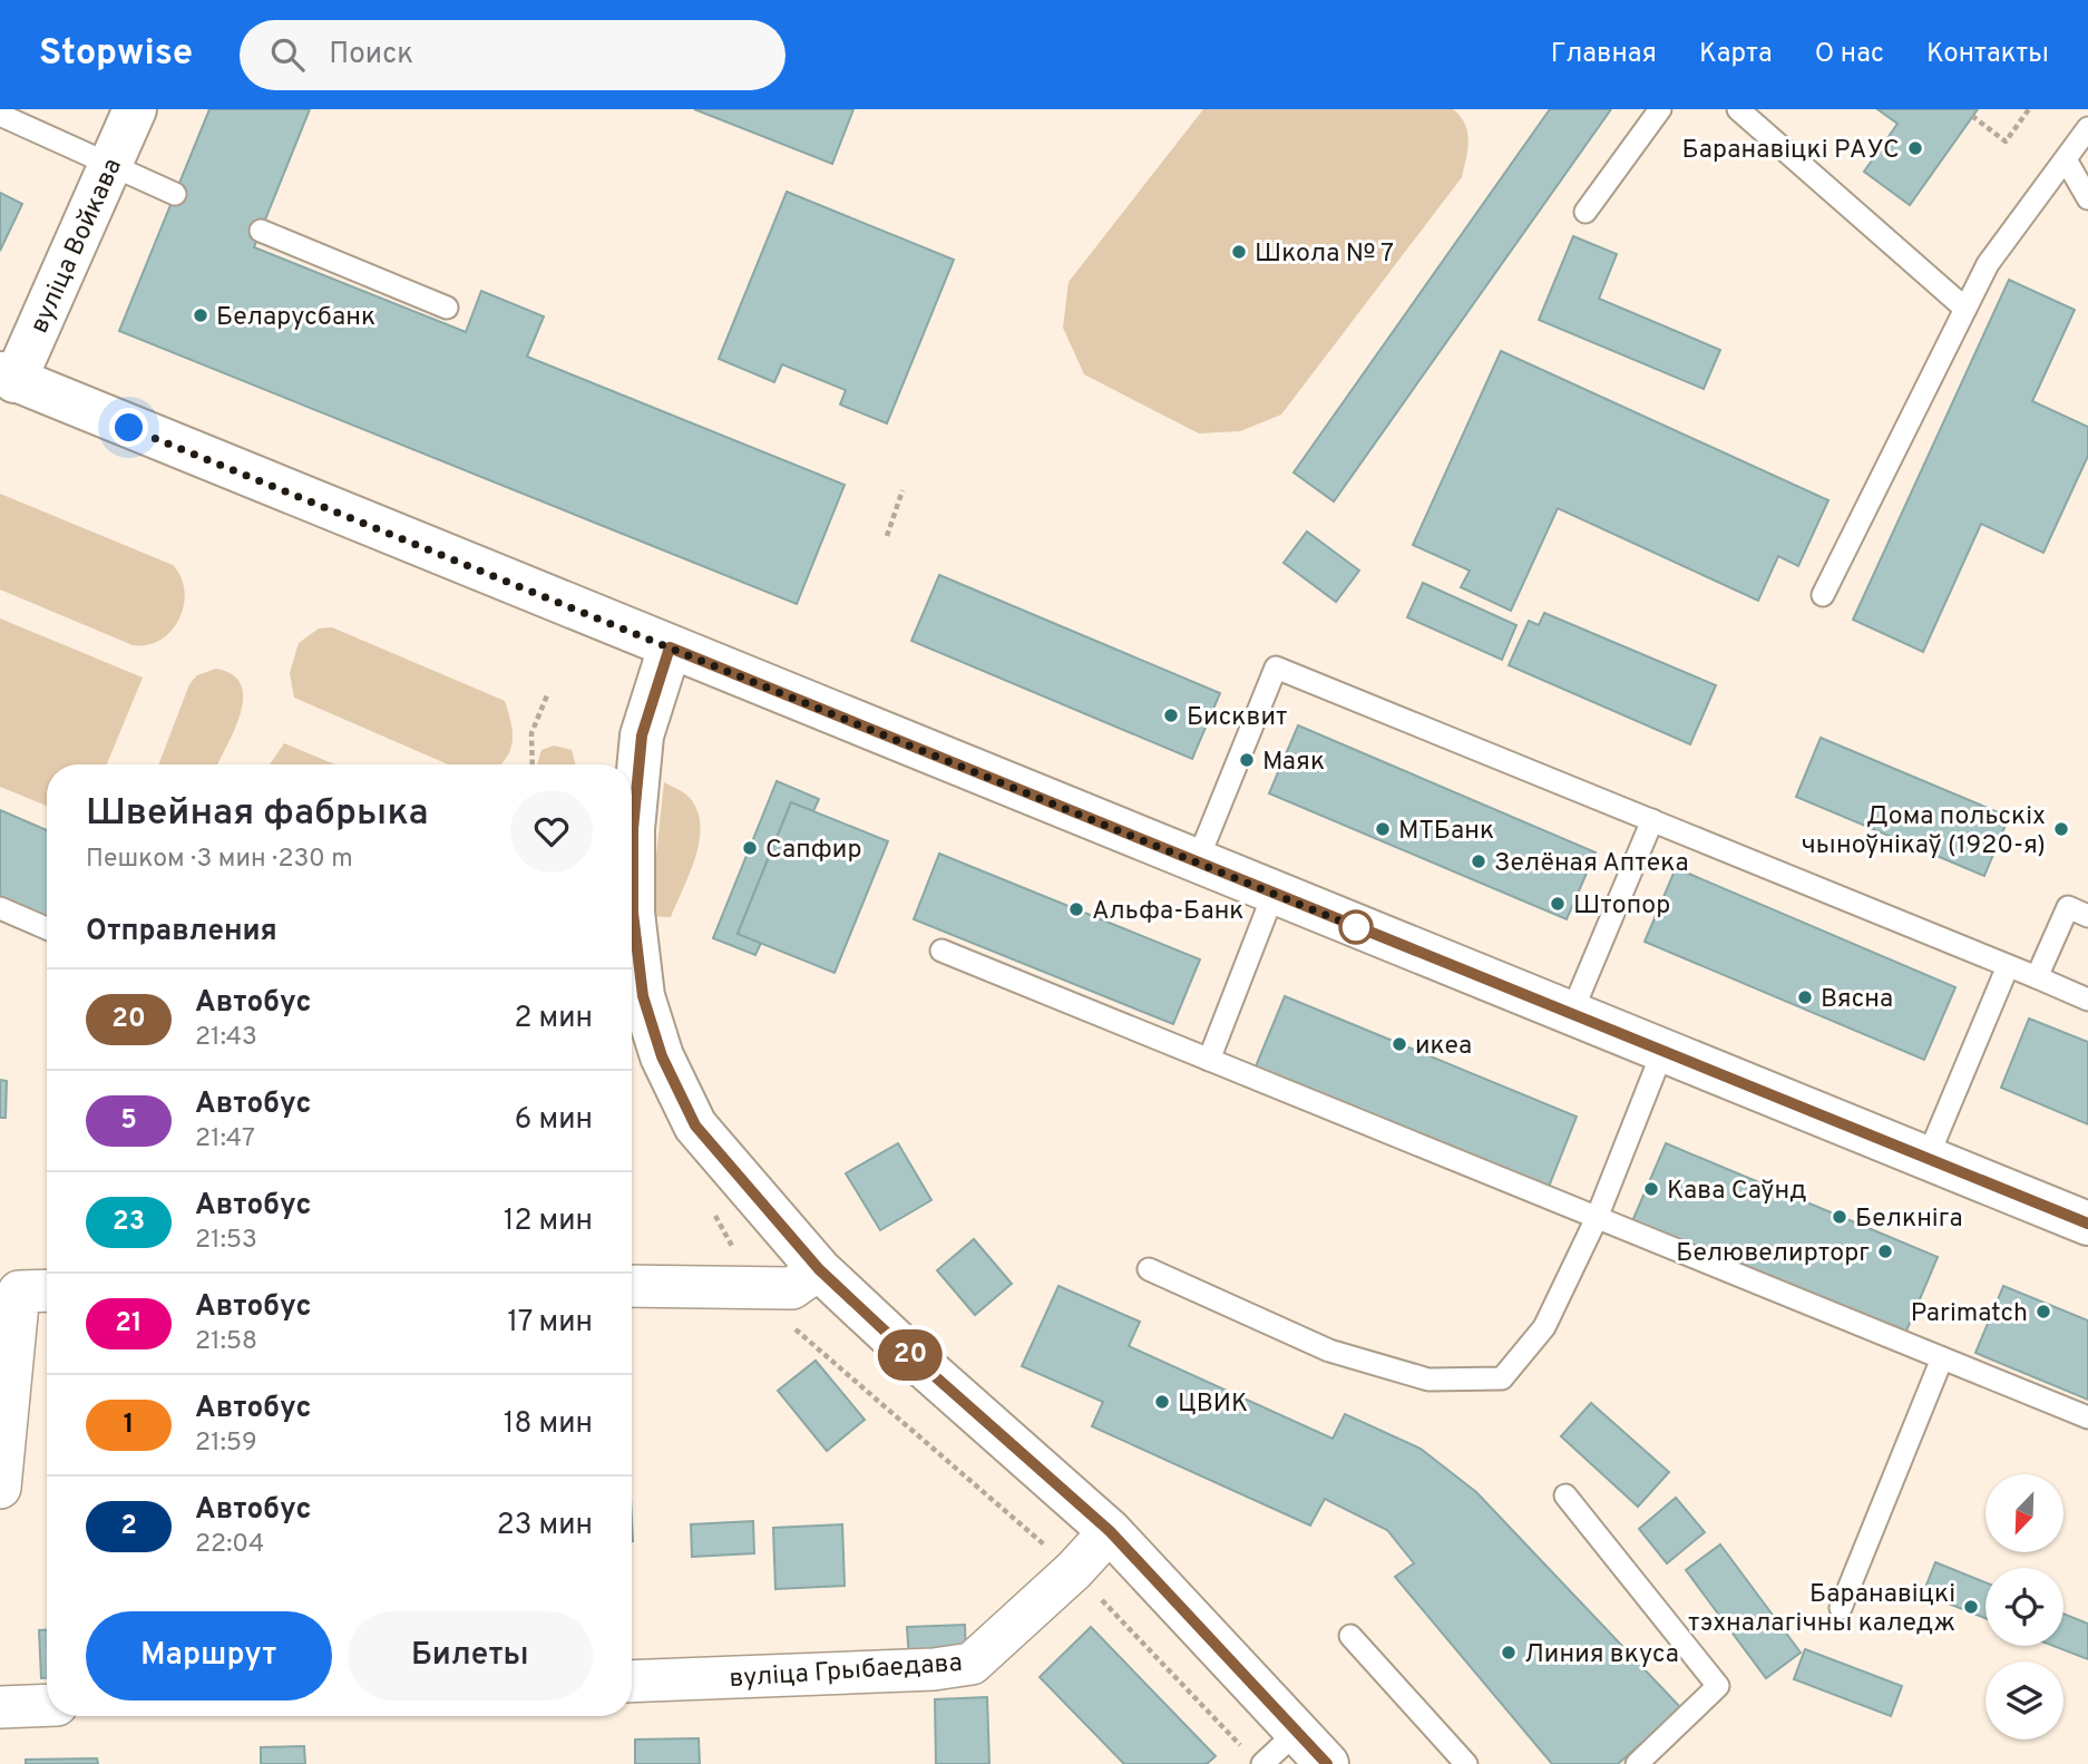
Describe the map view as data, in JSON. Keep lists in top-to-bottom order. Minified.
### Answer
{"streets":{"main road":["вуліца Войкава"],"street":["вуліца Грыбаедава"]},"places":["Баранавіцкі РАУС","Школа № 7","Беларусбанк","Бисквит","Маяк","МТБанк","Дома польскіх чыноўнікаў (1920-я)","Сапфир","Зелёная Аптека","Штопор","Альфа-Банк","Вясна","икеа","Кава Саўнд","Белкніга","Белювелирторг","Parimatch","ЦВИК","Баранавіцкі тэхналагічны каледж","Линия вкуса"],"lines":["bus line 20"],"north":"bottom left","page":{"header":"Stopwise","search":"Поиск","nav":["Главная","Карта","О нас","Контакты"],"on_map":"20","heading":[["Швейная фабрыка","Пешком · 3 мин · 230 m"],"Отправления"],"list":[{"mark":"20","name":"Автобус","note":"21:43","value":"2 мин"},{"mark":"5","name":"Автобус","note":"21:47","value":"6 мин"},{"mark":"23","name":"Автобус","note":"21:53","value":"12 мин"},{"mark":"21","name":"Автобус","note":"21:58","value":"17 мин"},{"mark":"1","name":"Автобус","note":"21:59","value":"18 мин"},{"mark":"2","name":"Автобус","note":"22:04","value":"23 мин"}],"buttons":["Маршрут","Билеты"]}}
